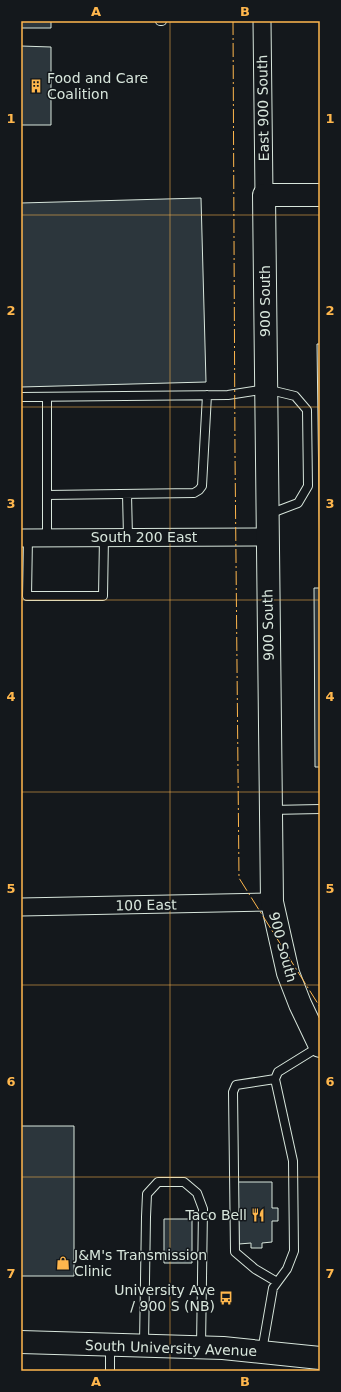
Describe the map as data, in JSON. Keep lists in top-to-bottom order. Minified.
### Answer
{"streets":{"main road":["900 South","South University Avenue"],"street":["East 900 South","South 200 East","100 East"]},"crossings":[["East 900 South","900 South"],["900 South","South 200 East"],["900 South","100 East"]],"places":{"building":["Food and Care Coalition"],"restaurant":["Taco Bell"],"shop":["J&M's Transmission Clinic"],"bus stop":["University Ave / 900 S (NB)"]},"grid":{"columns":["A","B"],"rows":["1","2","3","4","5","6","7"]}}
